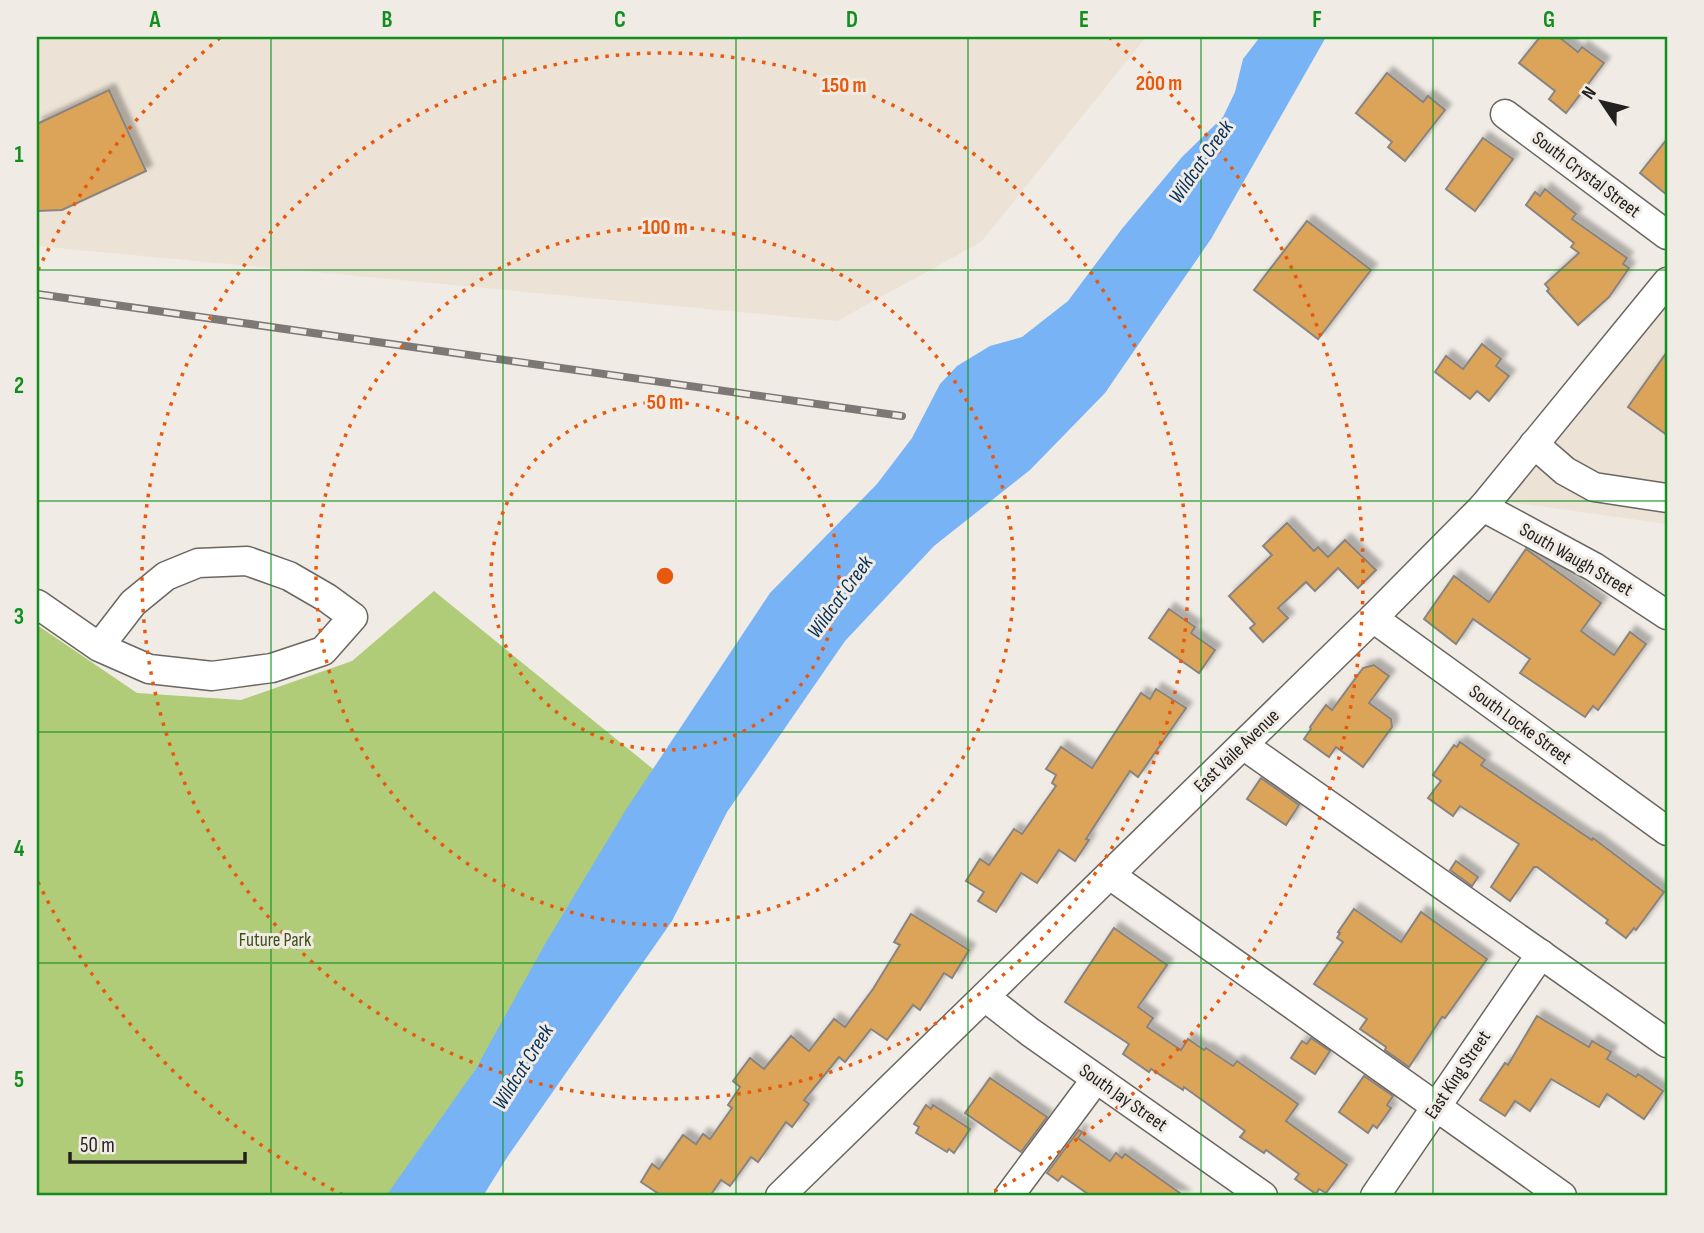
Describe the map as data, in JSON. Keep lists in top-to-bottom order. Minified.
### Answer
{"streets":{"street":["South Crystal Street","South Waugh Street","South Locke Street","East Vaile Avenue","East King Street","South Jay Street"]},"crossings":[["South Waugh Street","East Vaile Avenue"],["South Locke Street","East Vaile Avenue"],["East Vaile Avenue","South Jay Street"]],"water":["Wildcat Creek"],"parks":["Future Park"],"scale_bar":"50 m","north":"top left","grid":{"columns":["A","B","C","D","E","F","G"],"rows":["1","2","3","4","5"]},"rings":["200 m","150 m","100 m","50 m"]}
